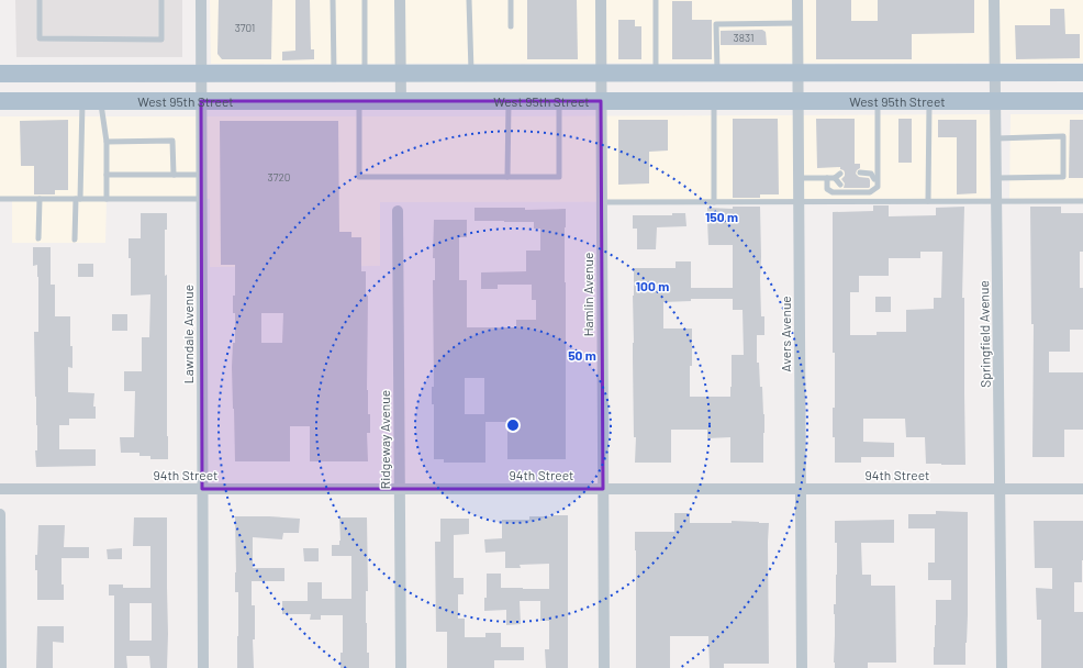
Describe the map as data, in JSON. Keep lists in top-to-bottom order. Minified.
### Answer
{"streets":{"main road":["West 95th Street"],"street":["Hamlin Avenue","Lawndale Avenue","Avers Avenue","Springfield Avenue","Ridgeway Avenue","94th Street"]},"crossings":[["West 95th Street","Hamlin Avenue"],["West 95th Street","Lawndale Avenue"],["West 95th Street","Avers Avenue"],["West 95th Street","Springfield Avenue"],["Hamlin Avenue","94th Street"],["Lawndale Avenue","94th Street"],["Avers Avenue","94th Street"],["Springfield Avenue","94th Street"],["Ridgeway Avenue","94th Street"]],"house_numbers":["3701","3831","3720"],"rings":["150 m","100 m","50 m"]}
